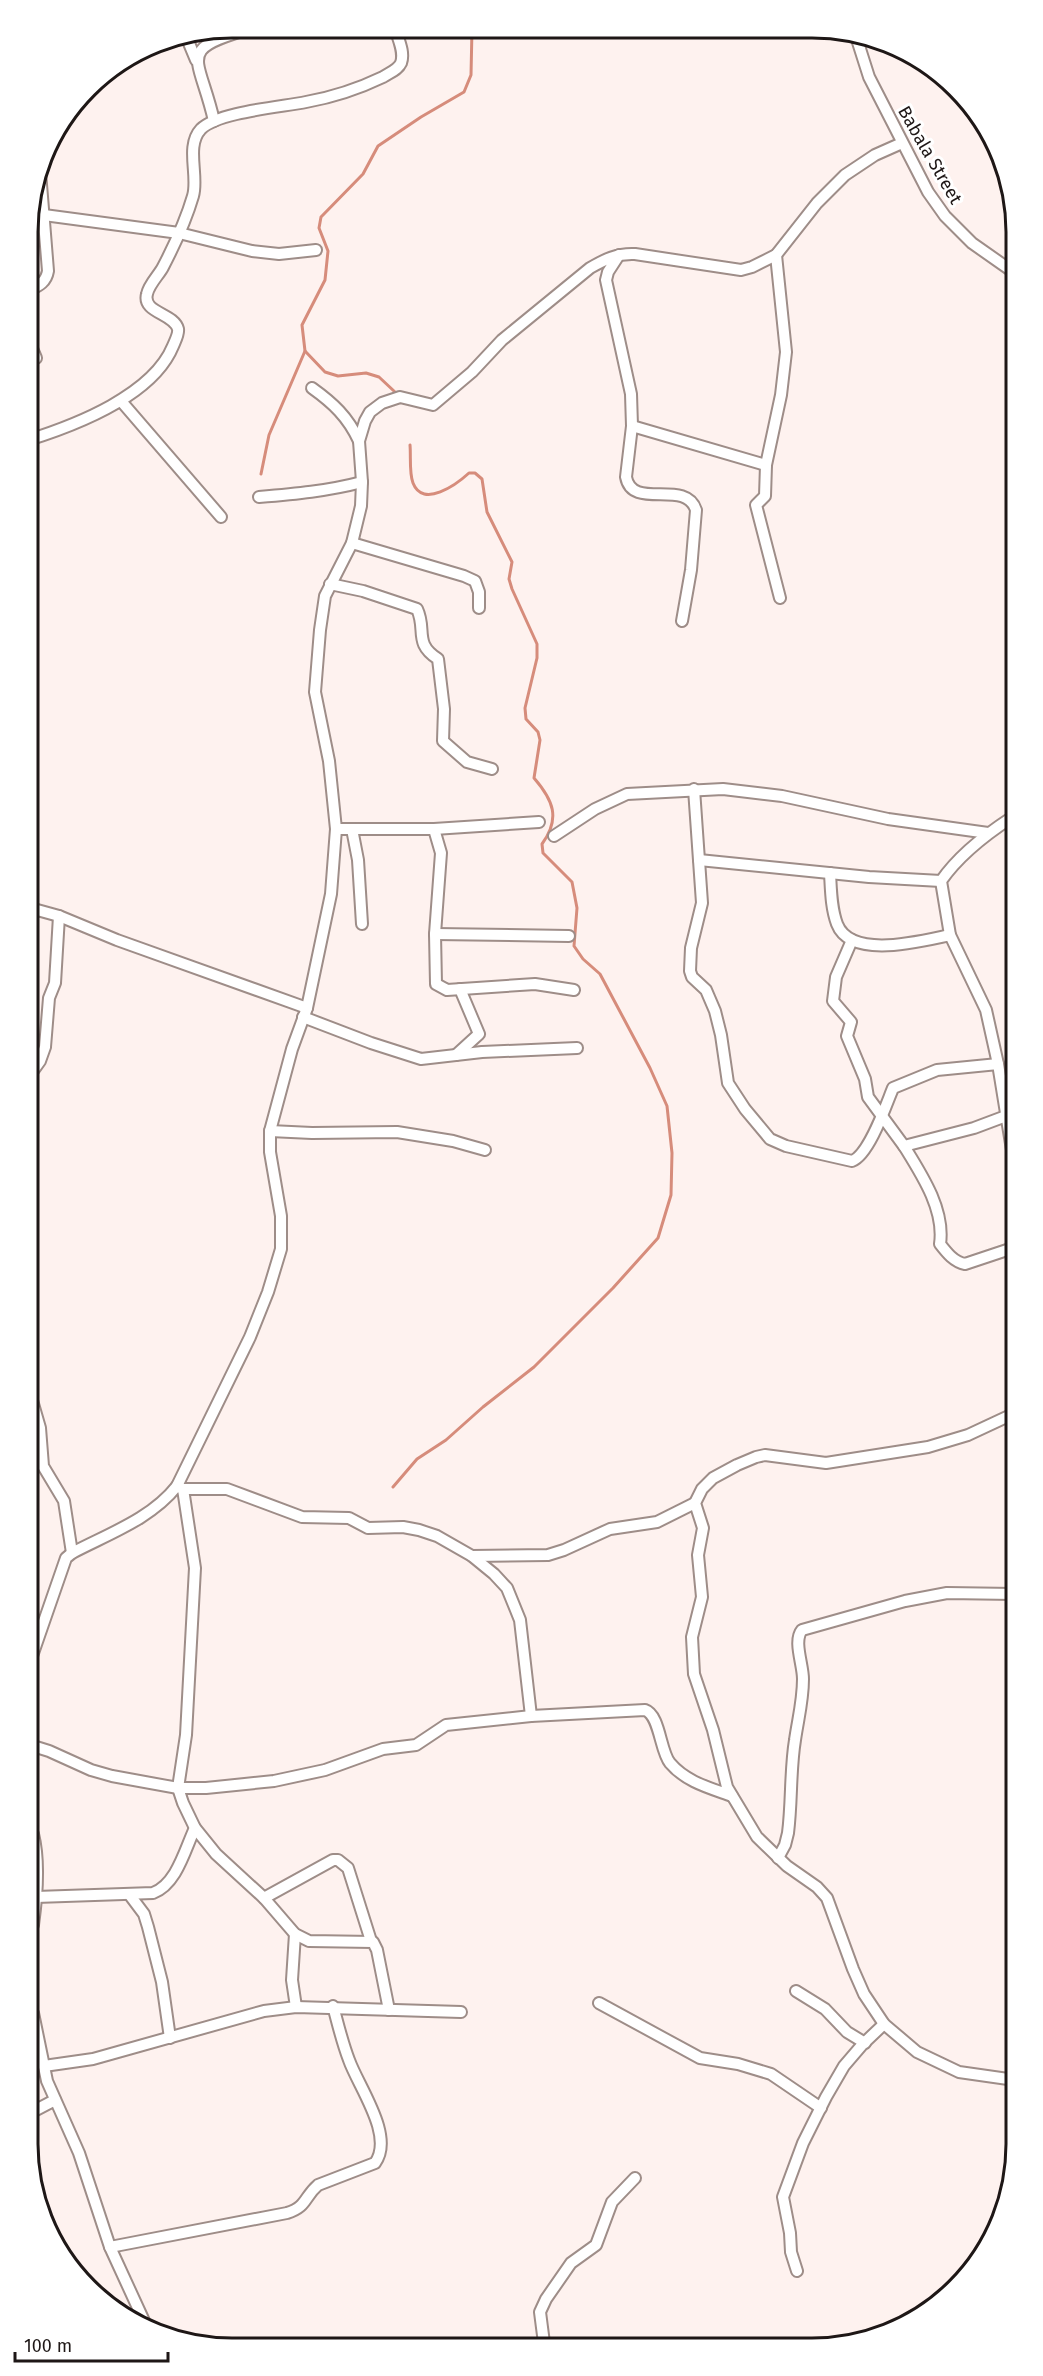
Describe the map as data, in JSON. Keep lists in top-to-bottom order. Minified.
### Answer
{"streets":{"street":["Babala Street"]},"scale_bar":"100 m"}
